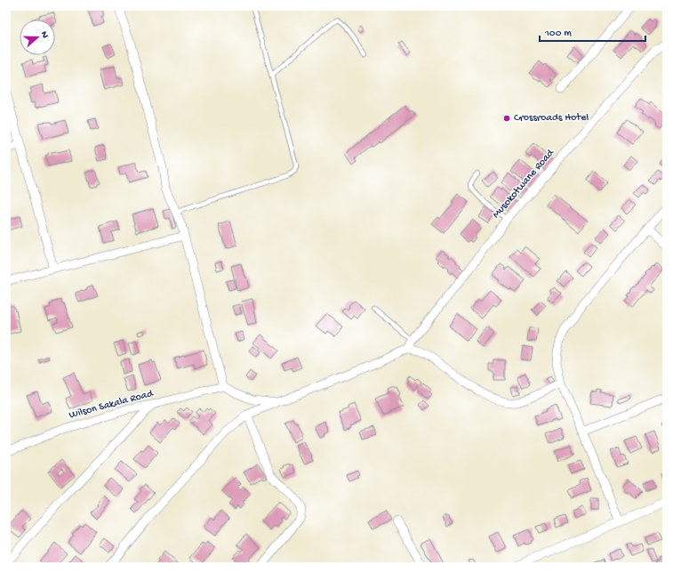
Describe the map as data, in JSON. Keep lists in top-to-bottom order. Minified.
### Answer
{"streets":{"street":["Musokotwane Road","Wilson Sakala Road"]},"places":["Crossroads Hotel"],"scale_bar":"100 m","north":"right"}
